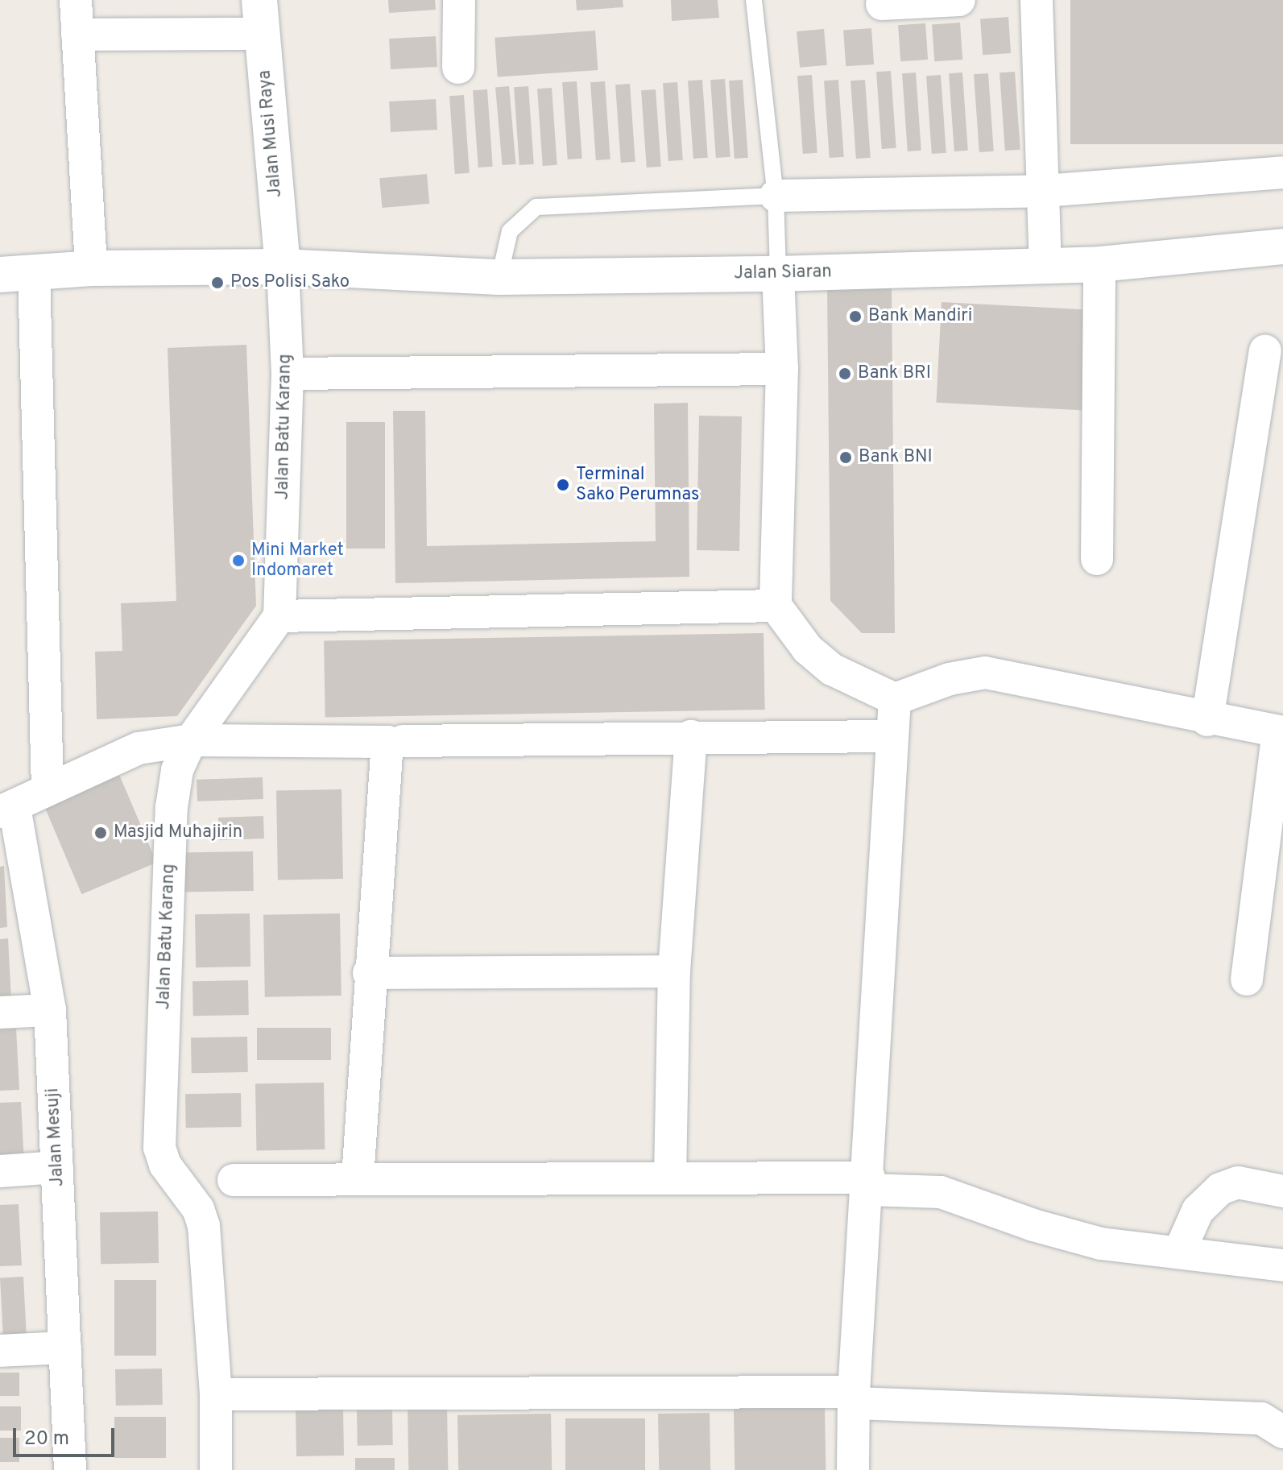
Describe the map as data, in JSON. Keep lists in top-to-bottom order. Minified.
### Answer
{"streets":{"street":["Jalan Musi Raya","Jalan Siaran","Jalan Batu Karang","Jalan Mesuji"]},"crossings":[["Jalan Musi Raya","Jalan Siaran"],["Jalan Musi Raya","Jalan Batu Karang"],["Jalan Siaran","Jalan Batu Karang"]],"places":["Pos Polisi Sako","Bank Mandiri","Bank BRI","Bank BNI","Terminal Sako Perumnas","Mini Market Indomaret","Masjid Muhajirin"],"scale_bar":"20 m"}
